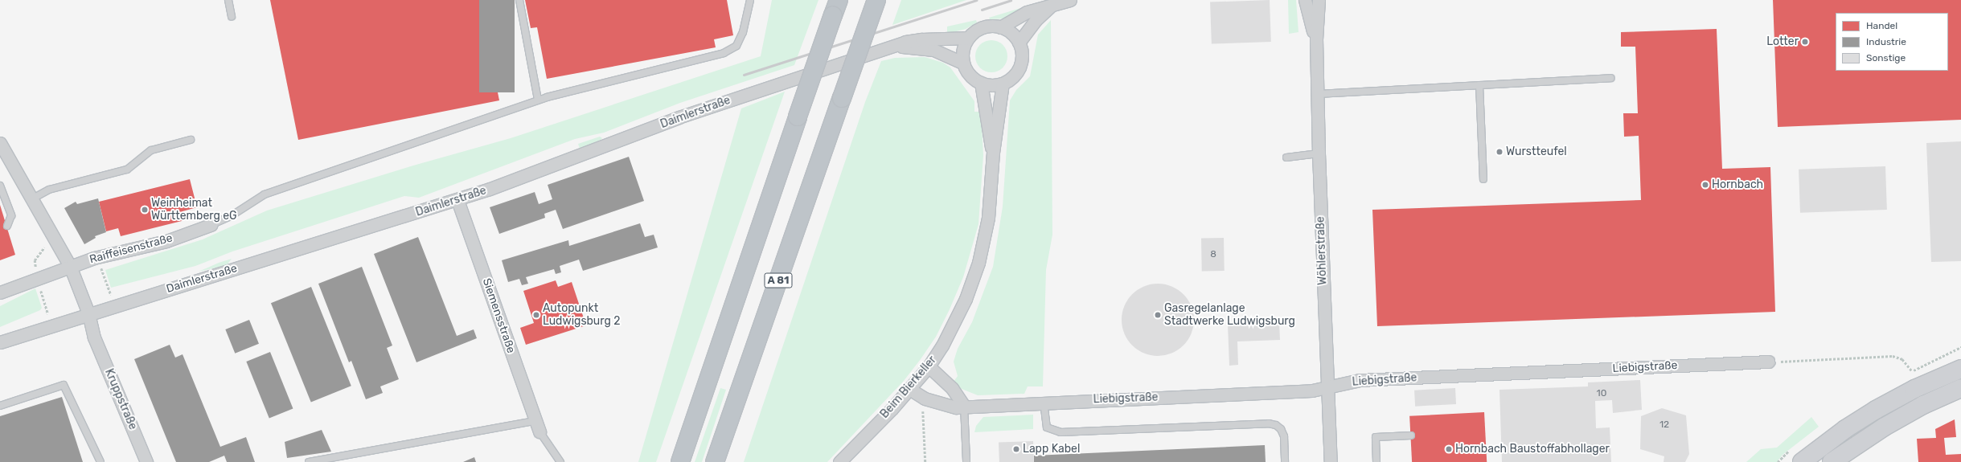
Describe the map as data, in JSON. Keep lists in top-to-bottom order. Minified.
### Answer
{"streets":{"highway":["A 81"],"street":["Daimlerstraße","Raiffeisenstraße","Wöhlerstraße","Siemensstraße","Liebigstraße","Beim Bierkeller","Kruppstraße"]},"crossings":[["Daimlerstraße","Siemensstraße"],["Daimlerstraße","Beim Bierkeller"],["Daimlerstraße","Kruppstraße"],["Wöhlerstraße","Liebigstraße"],["Liebigstraße","Beim Bierkeller"]],"places":["Lotter","Wurstteufel","Hornbach","Weinheimat Württemberg eG","Autopunkt Ludwigsburg 2","Gasregelanlage Stadtwerke Ludwigsburg","Lapp Kabel","Hornbach Baustoffabhollager"],"house_numbers":["8","10","12"],"legend":["Handel","Industrie","Sonstige"]}
